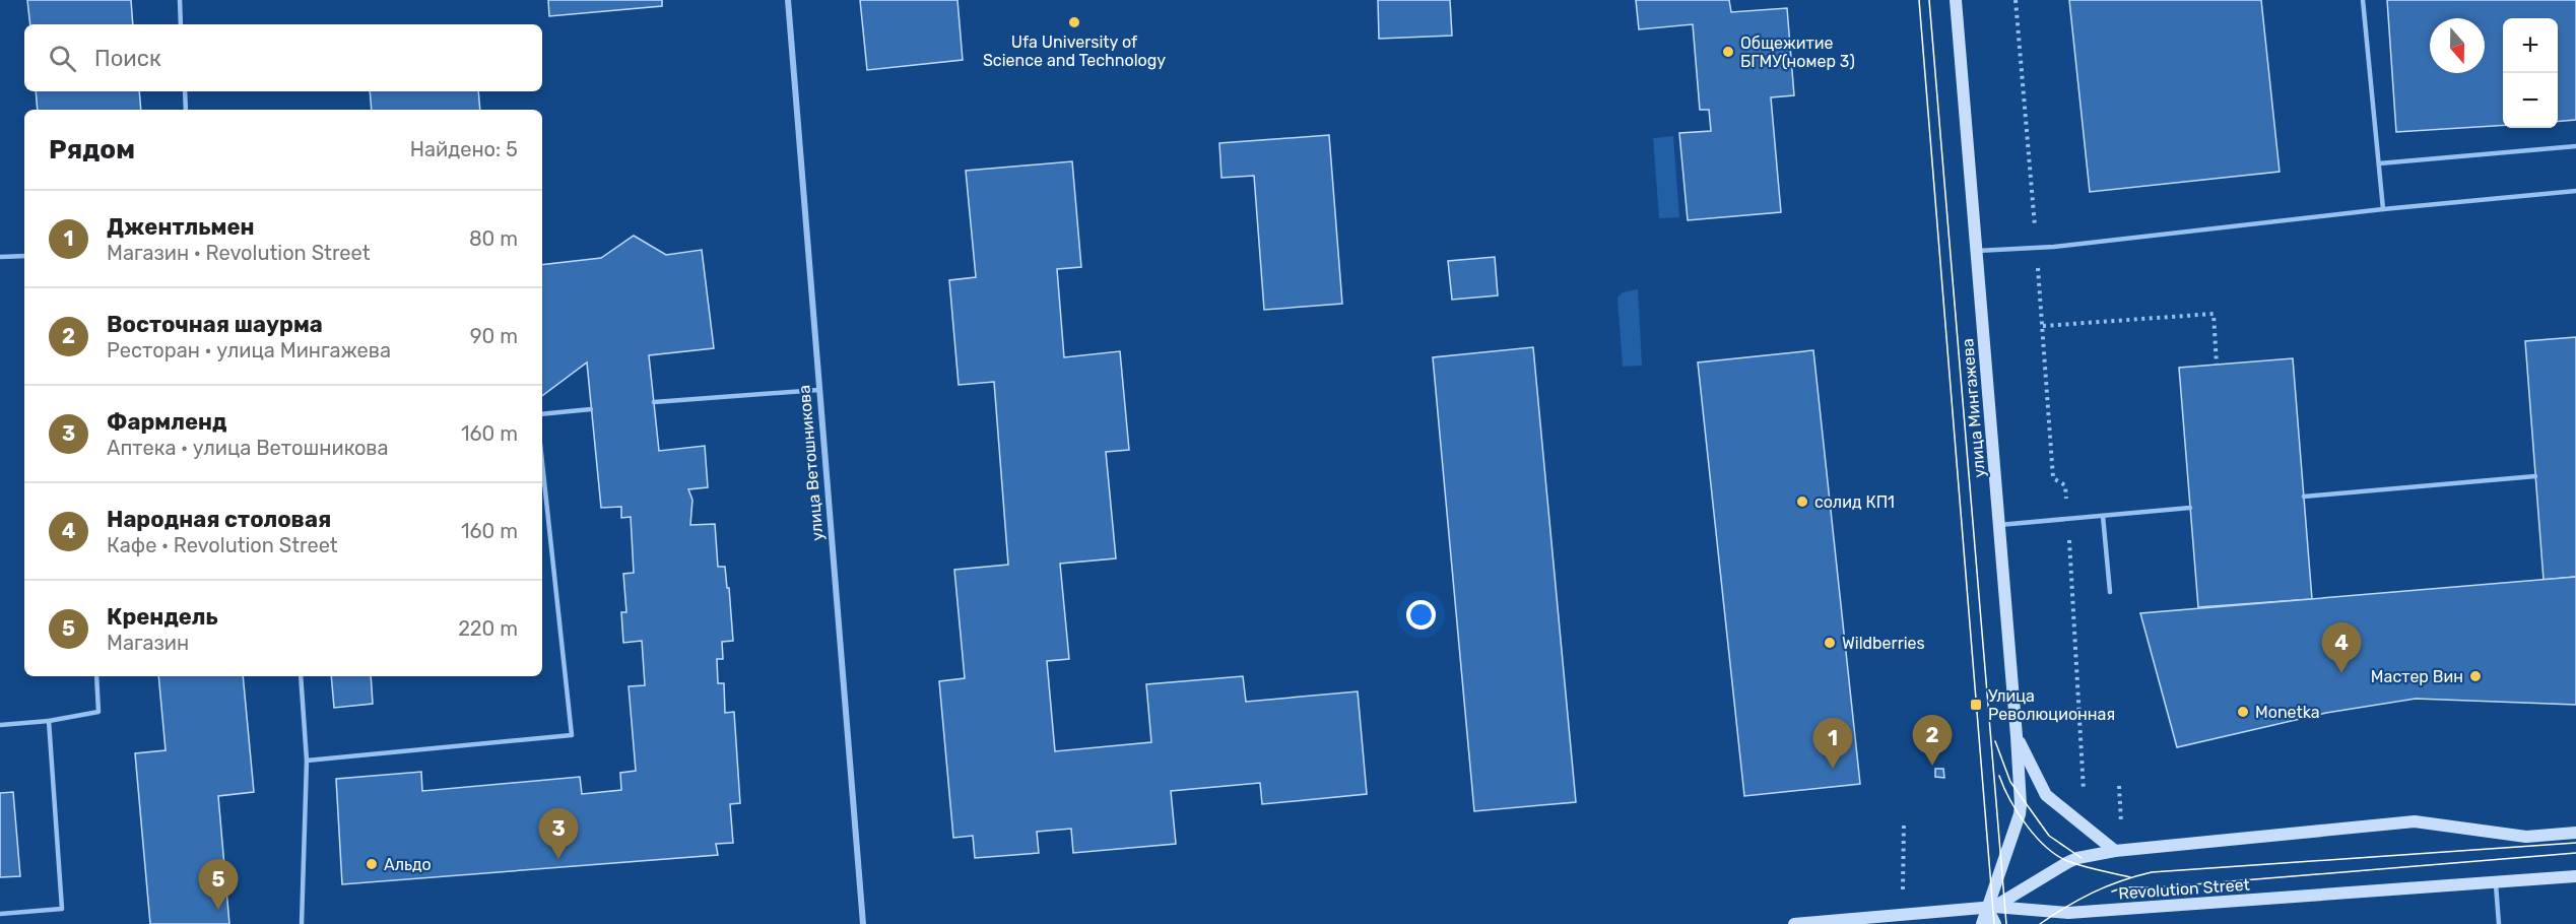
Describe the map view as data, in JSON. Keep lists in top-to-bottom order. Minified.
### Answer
{"streets":{"main road":["улица Мингажева","Revolution Street"],"street":["улица Ветошникова"]},"crossings":[["улица Мингажева","Revolution Street"]],"places":{"other":["Ufa University of Science and Technology","Общежитие БГМУ(номер 3)","солид КП1","Wildberries","Мастер Вин","Monetka","Альдо"],"transit":["Улица Революционная"]},"north":"bottom","page":{"map_buttons":["+","−"],"search":"Поиск","heading":["Рядом","Найдено: 5"],"list":[{"mark":"1","name":"Джентльмен","note":"Магазин · Revolution Street","value":"80 m"},{"mark":"2","name":"Восточная шаурма","note":"Ресторан · улица Мингажева","value":"90 m"},{"mark":"3","name":"Фармленд","note":"Аптека · улица Ветошникова","value":"160 m"},{"mark":"4","name":"Народная столовая","note":"Кафе · Revolution Street","value":"160 m"},{"mark":"5","name":"Крендель","note":"Магазин","value":"220 m"}],"pins":["4","2","1","3","5"]}}
